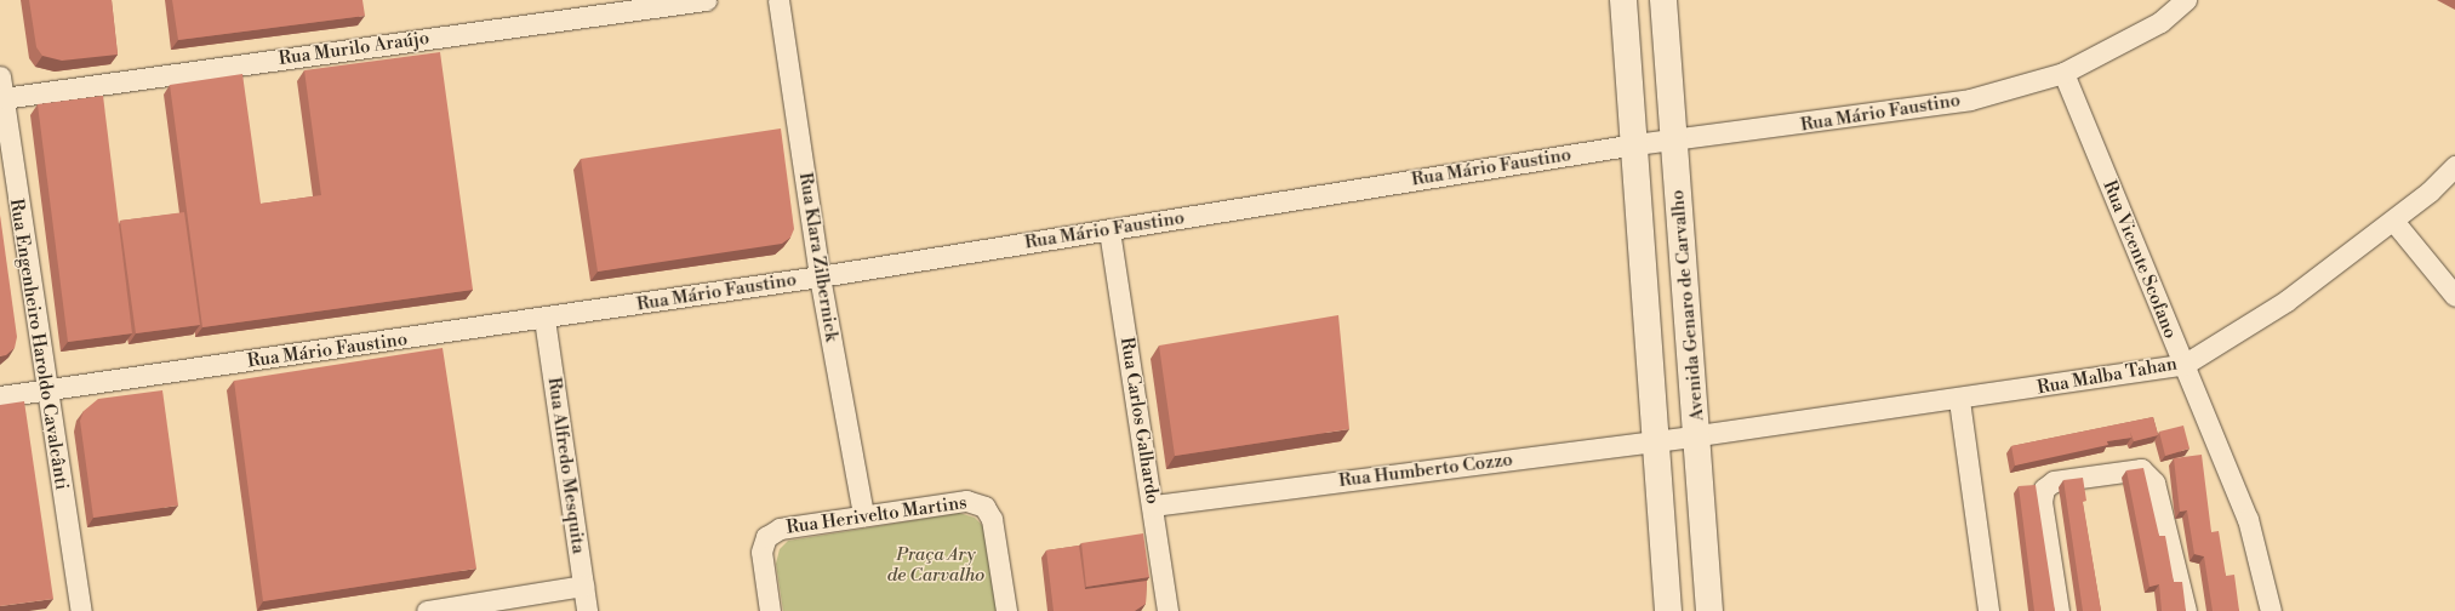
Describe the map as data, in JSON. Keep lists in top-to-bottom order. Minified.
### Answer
{"streets":{"street":["Rua Murilo Araújo","Rua Mário Faustino","Rua Klara Zilbernick","Rua Vicente Scofano","Avenida Genaro de Carvalho","Rua Engenheiro Haroldo Cavalcânti","Rua Malba Tahan","Rua Carlos Galhardo","Rua Alfredo Mesquita","Rua Humberto Cozzo","Rua Herivelto Martins"]},"crossings":[["Rua Murilo Araújo","Rua Engenheiro Haroldo Cavalcânti"],["Rua Mário Faustino","Rua Klara Zilbernick"],["Rua Mário Faustino","Rua Vicente Scofano"],["Rua Mário Faustino","Avenida Genaro de Carvalho"],["Rua Mário Faustino","Rua Engenheiro Haroldo Cavalcânti"],["Rua Mário Faustino","Rua Carlos Galhardo"],["Rua Mário Faustino","Rua Alfredo Mesquita"],["Rua Klara Zilbernick","Rua Herivelto Martins"],["Rua Vicente Scofano","Rua Malba Tahan"],["Avenida Genaro de Carvalho","Rua Malba Tahan"],["Avenida Genaro de Carvalho","Rua Humberto Cozzo"],["Rua Malba Tahan","Rua Humberto Cozzo"],["Rua Carlos Galhardo","Rua Humberto Cozzo"]],"parks":["Praça Ary de Carvalho"]}
